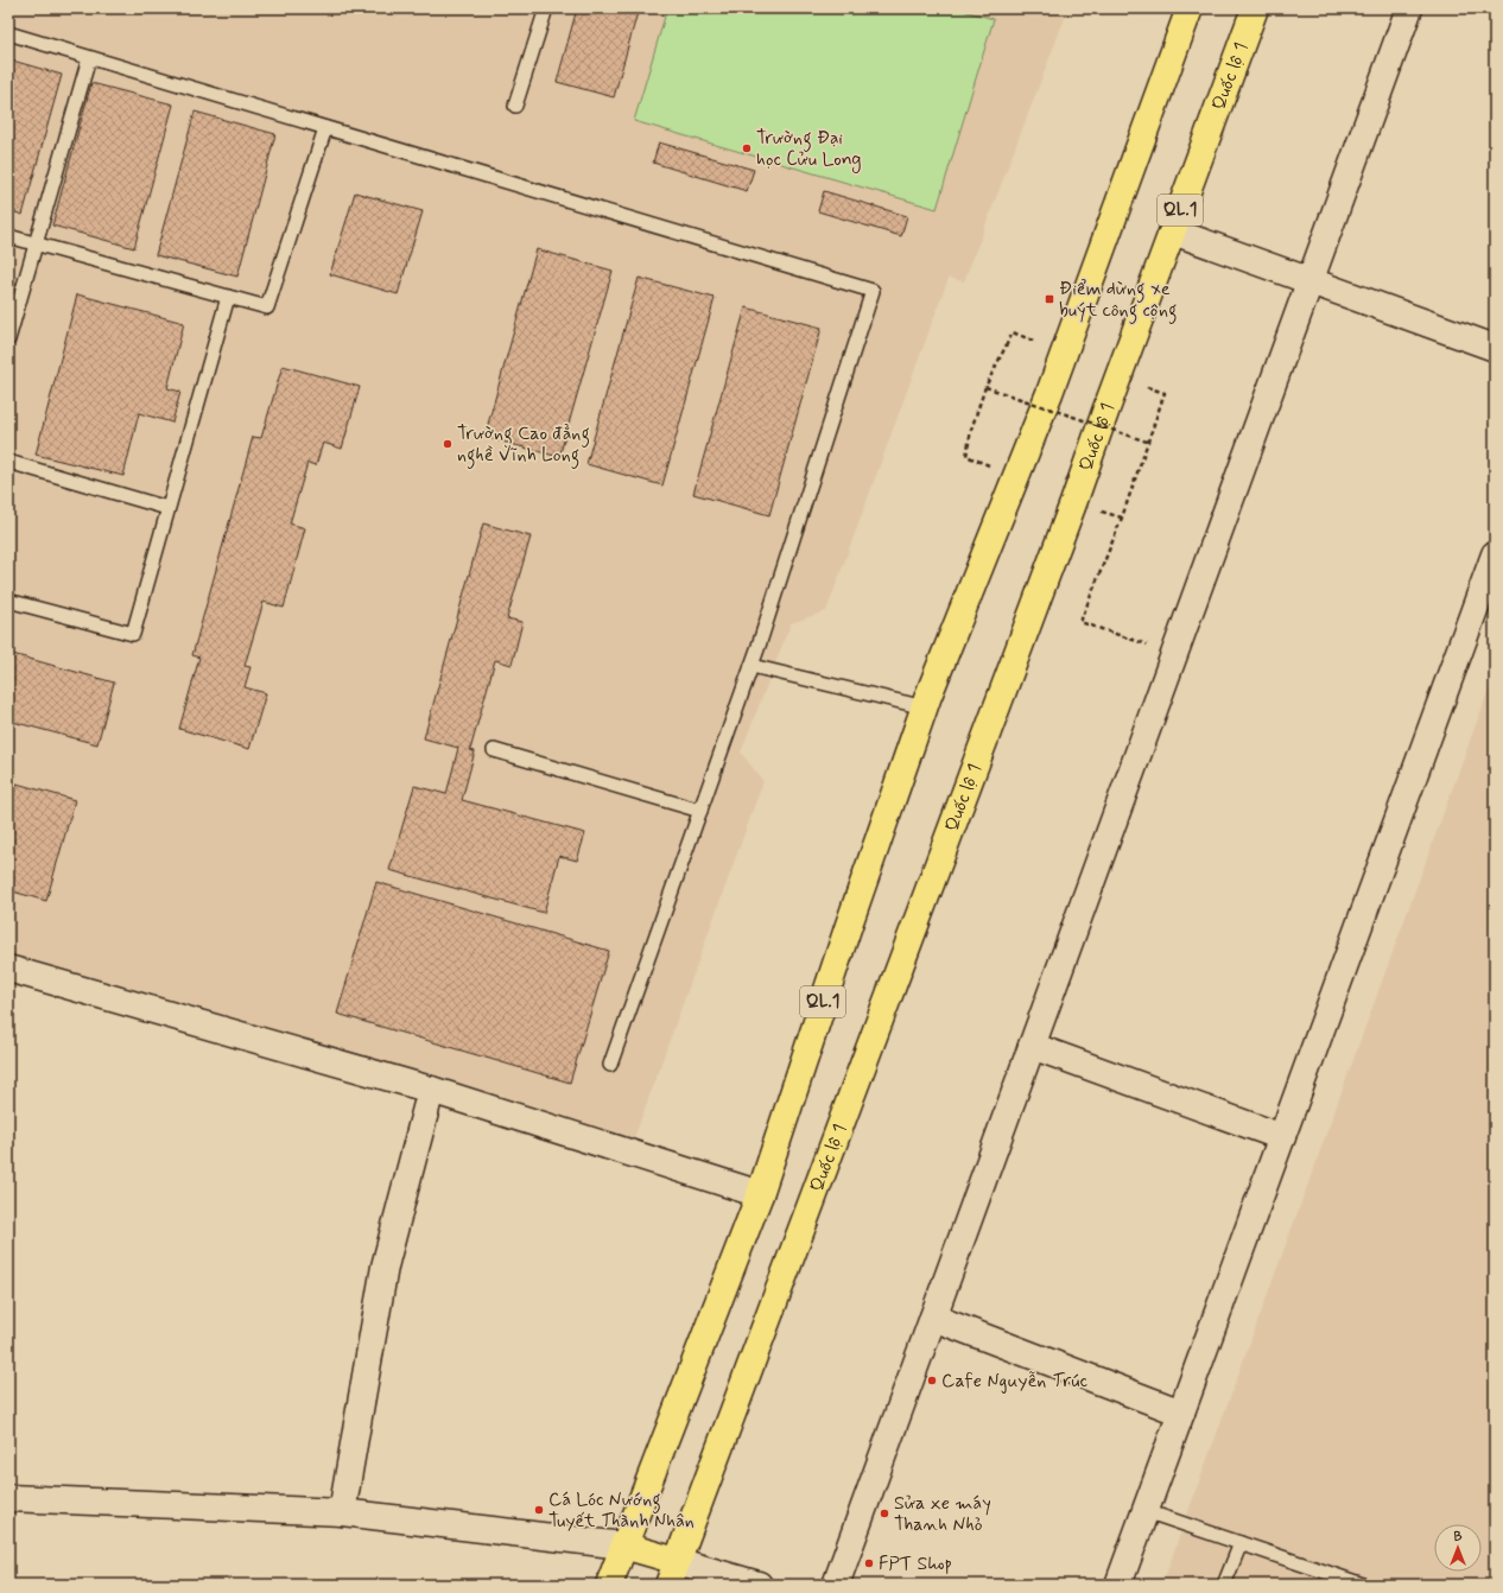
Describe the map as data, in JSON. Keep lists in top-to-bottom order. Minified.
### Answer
{"streets":{"highway":["Quốc lộ 1","QL.1"]},"places":{"other":["Trường Đại học Cửu Long","Trường Cao đẳng nghề Vĩnh Long","Cafe Nguyễn Trúc","Cá Lóc Nướng Tuyết Thành Nhân","Sửa xe máy Thanh Nhỏ","FPT Shop"],"transit":["Điểm dừng xe buýt công cộng"]},"north":"top"}
